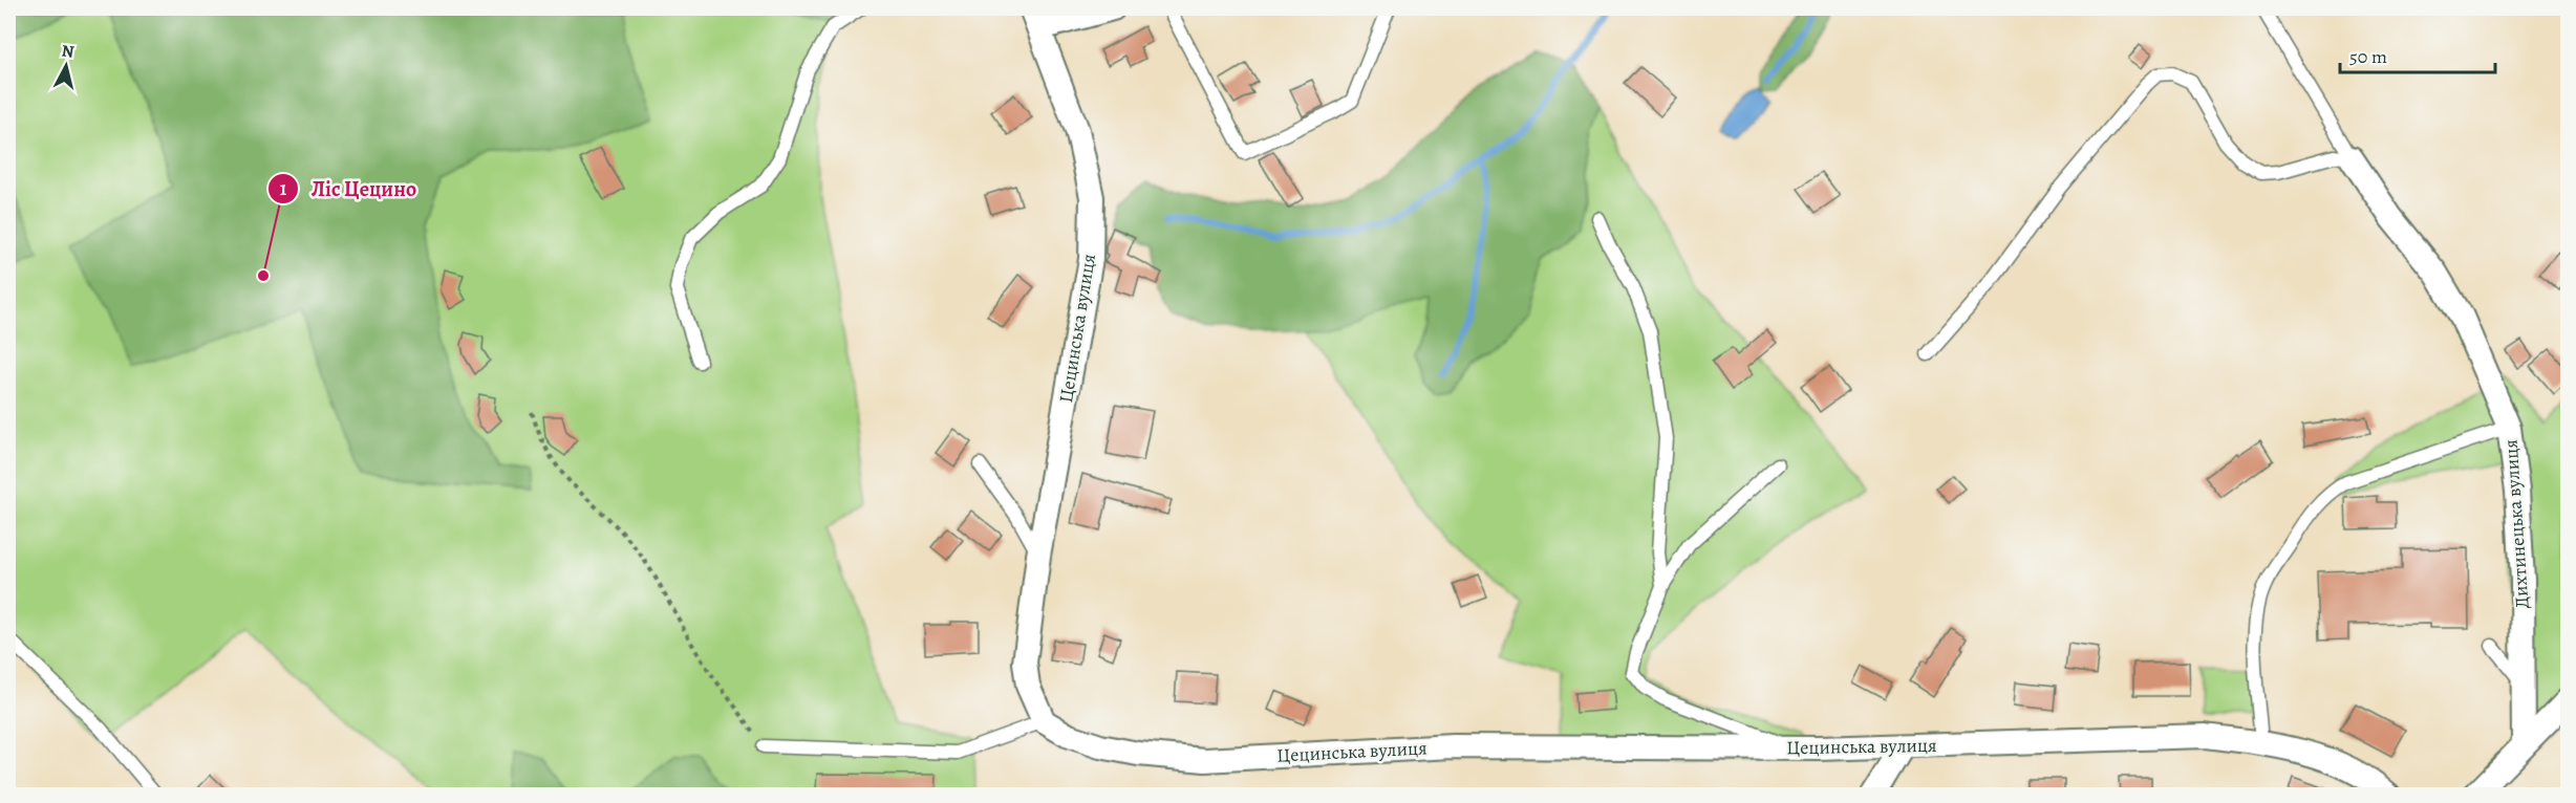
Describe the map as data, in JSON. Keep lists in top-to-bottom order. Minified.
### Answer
{"streets":{"street":["Цецинська вулиця","Дихтинецька вулиця"]},"places":["Ліс Цецино"],"scale_bar":"50 m","north":"top"}
